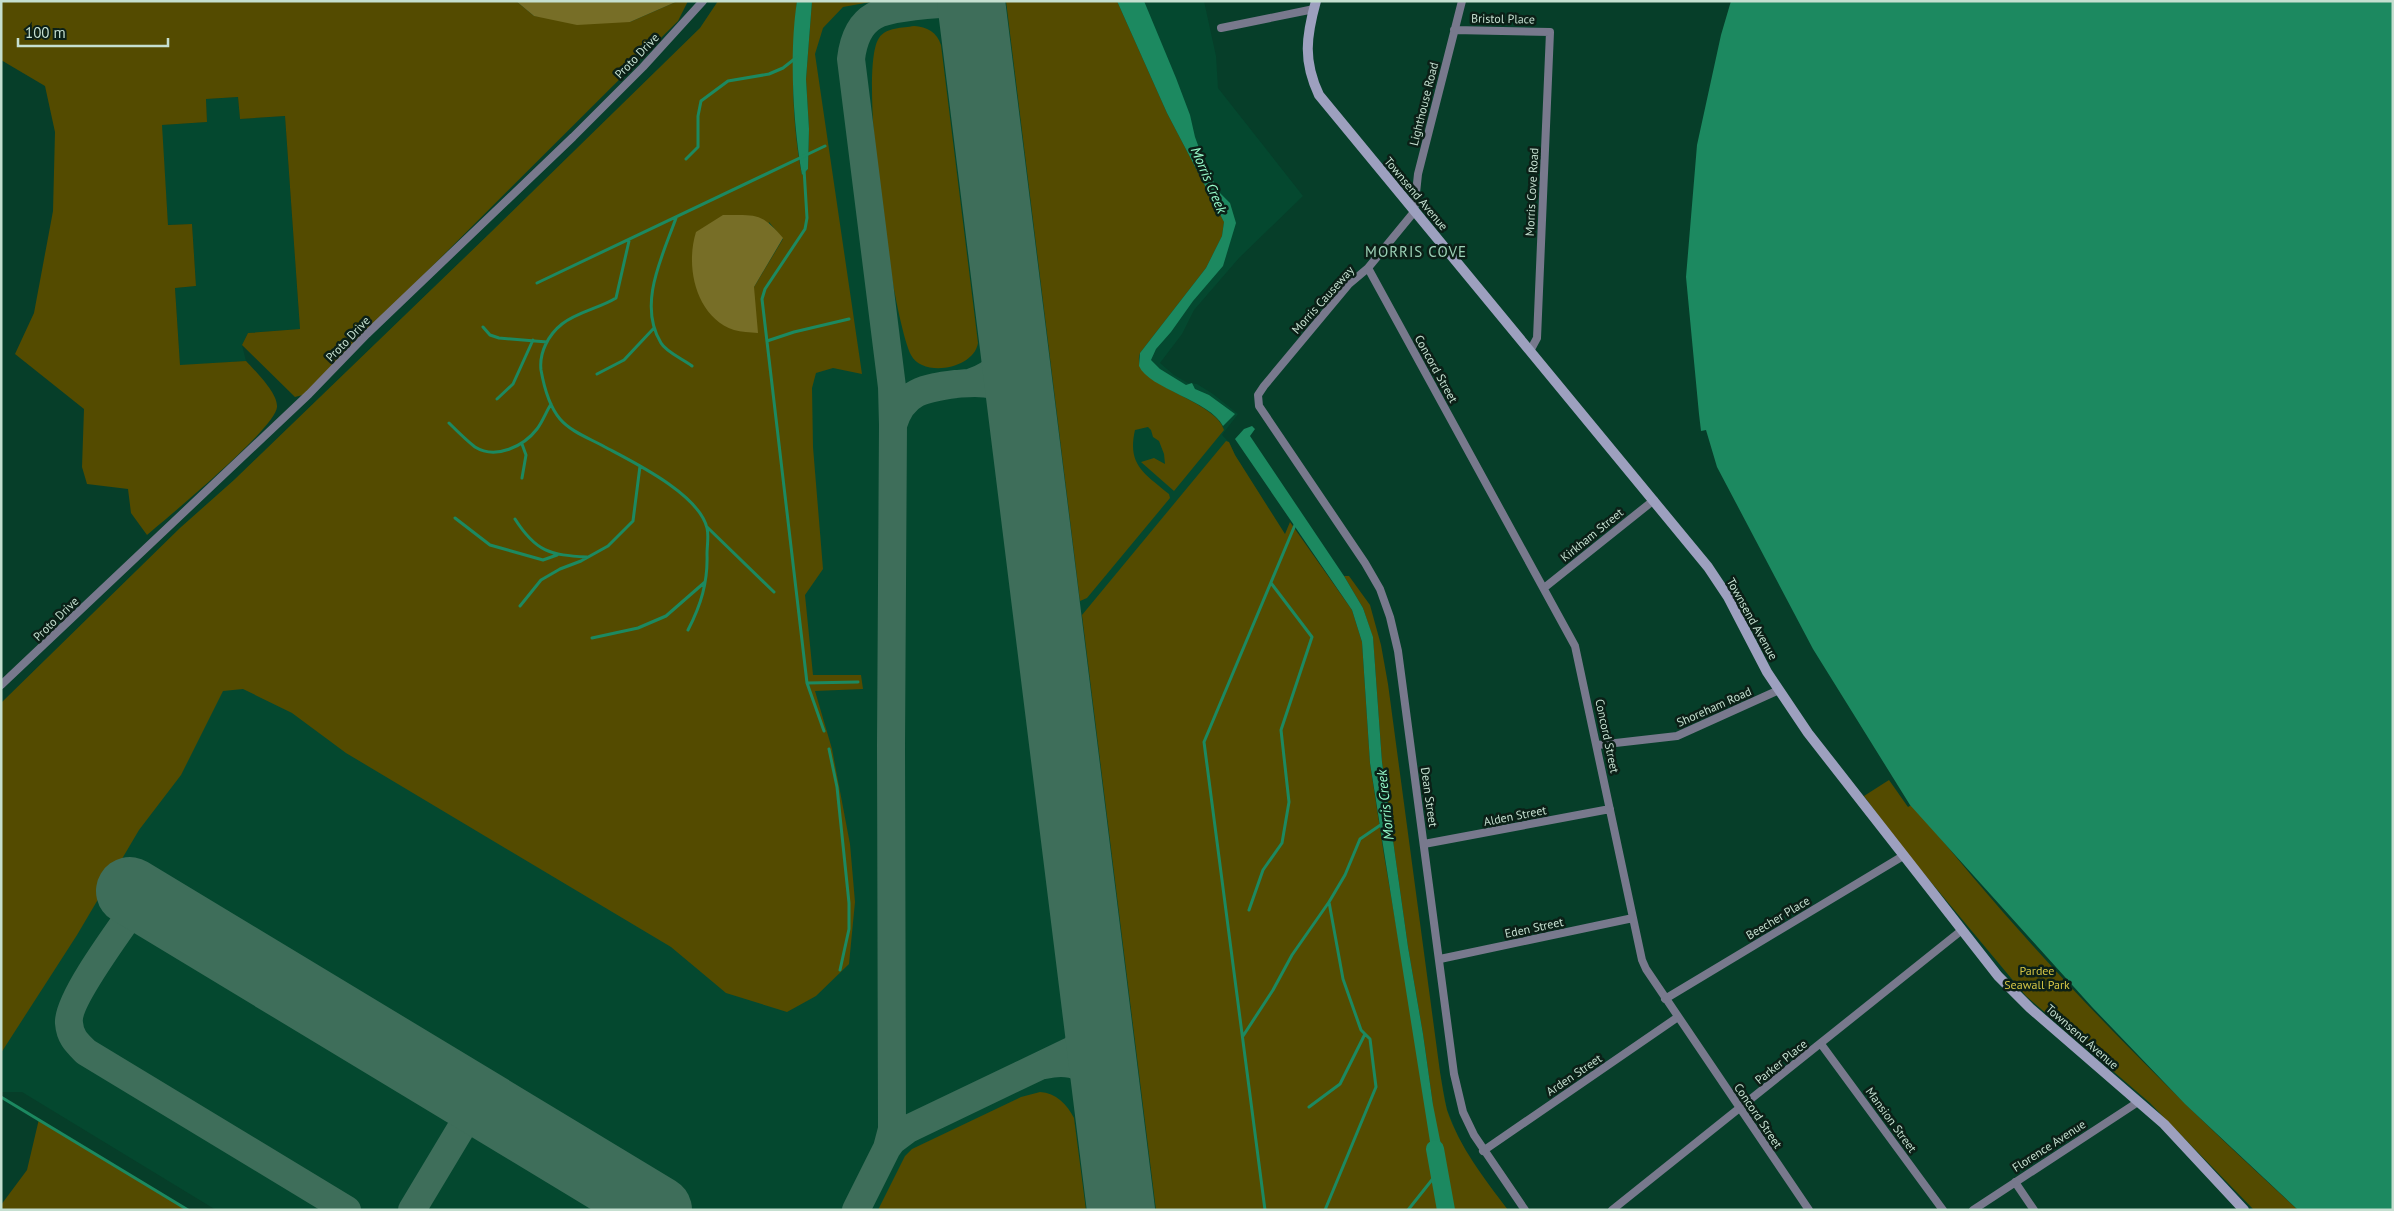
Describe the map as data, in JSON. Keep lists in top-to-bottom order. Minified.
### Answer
{"streets":{"main road":["Townsend Avenue"],"street":["Bristol Place","Proto Drive","Lighthouse Road","Morris Cove Road","Morris Causeway","Concord Street","Kirkham Street","Shoreham Road","Dean Street","Alden Street","Beecher Place","Eden Street","Parker Place","Arden Street","Mansion Street","Florence Avenue"]},"crossings":[["Bristol Place","Lighthouse Road"],["Bristol Place","Morris Cove Road"],["Lighthouse Road","Townsend Avenue"],["Lighthouse Road","Morris Causeway"],["Morris Cove Road","Townsend Avenue"],["Townsend Avenue","Morris Causeway"],["Townsend Avenue","Kirkham Street"],["Townsend Avenue","Shoreham Road"],["Townsend Avenue","Beecher Place"],["Townsend Avenue","Parker Place"],["Townsend Avenue","Florence Avenue"],["Morris Causeway","Concord Street"],["Morris Causeway","Dean Street"],["Concord Street","Kirkham Street"],["Concord Street","Shoreham Road"],["Concord Street","Alden Street"],["Concord Street","Beecher Place"],["Concord Street","Eden Street"],["Concord Street","Parker Place"],["Concord Street","Arden Street"],["Dean Street","Alden Street"],["Dean Street","Eden Street"],["Dean Street","Arden Street"],["Parker Place","Mansion Street"]],"districts":["MORRIS COVE"],"water":["Morris Creek"],"parks":["Pardee Seawall Park"],"scale_bar":"100 m"}
